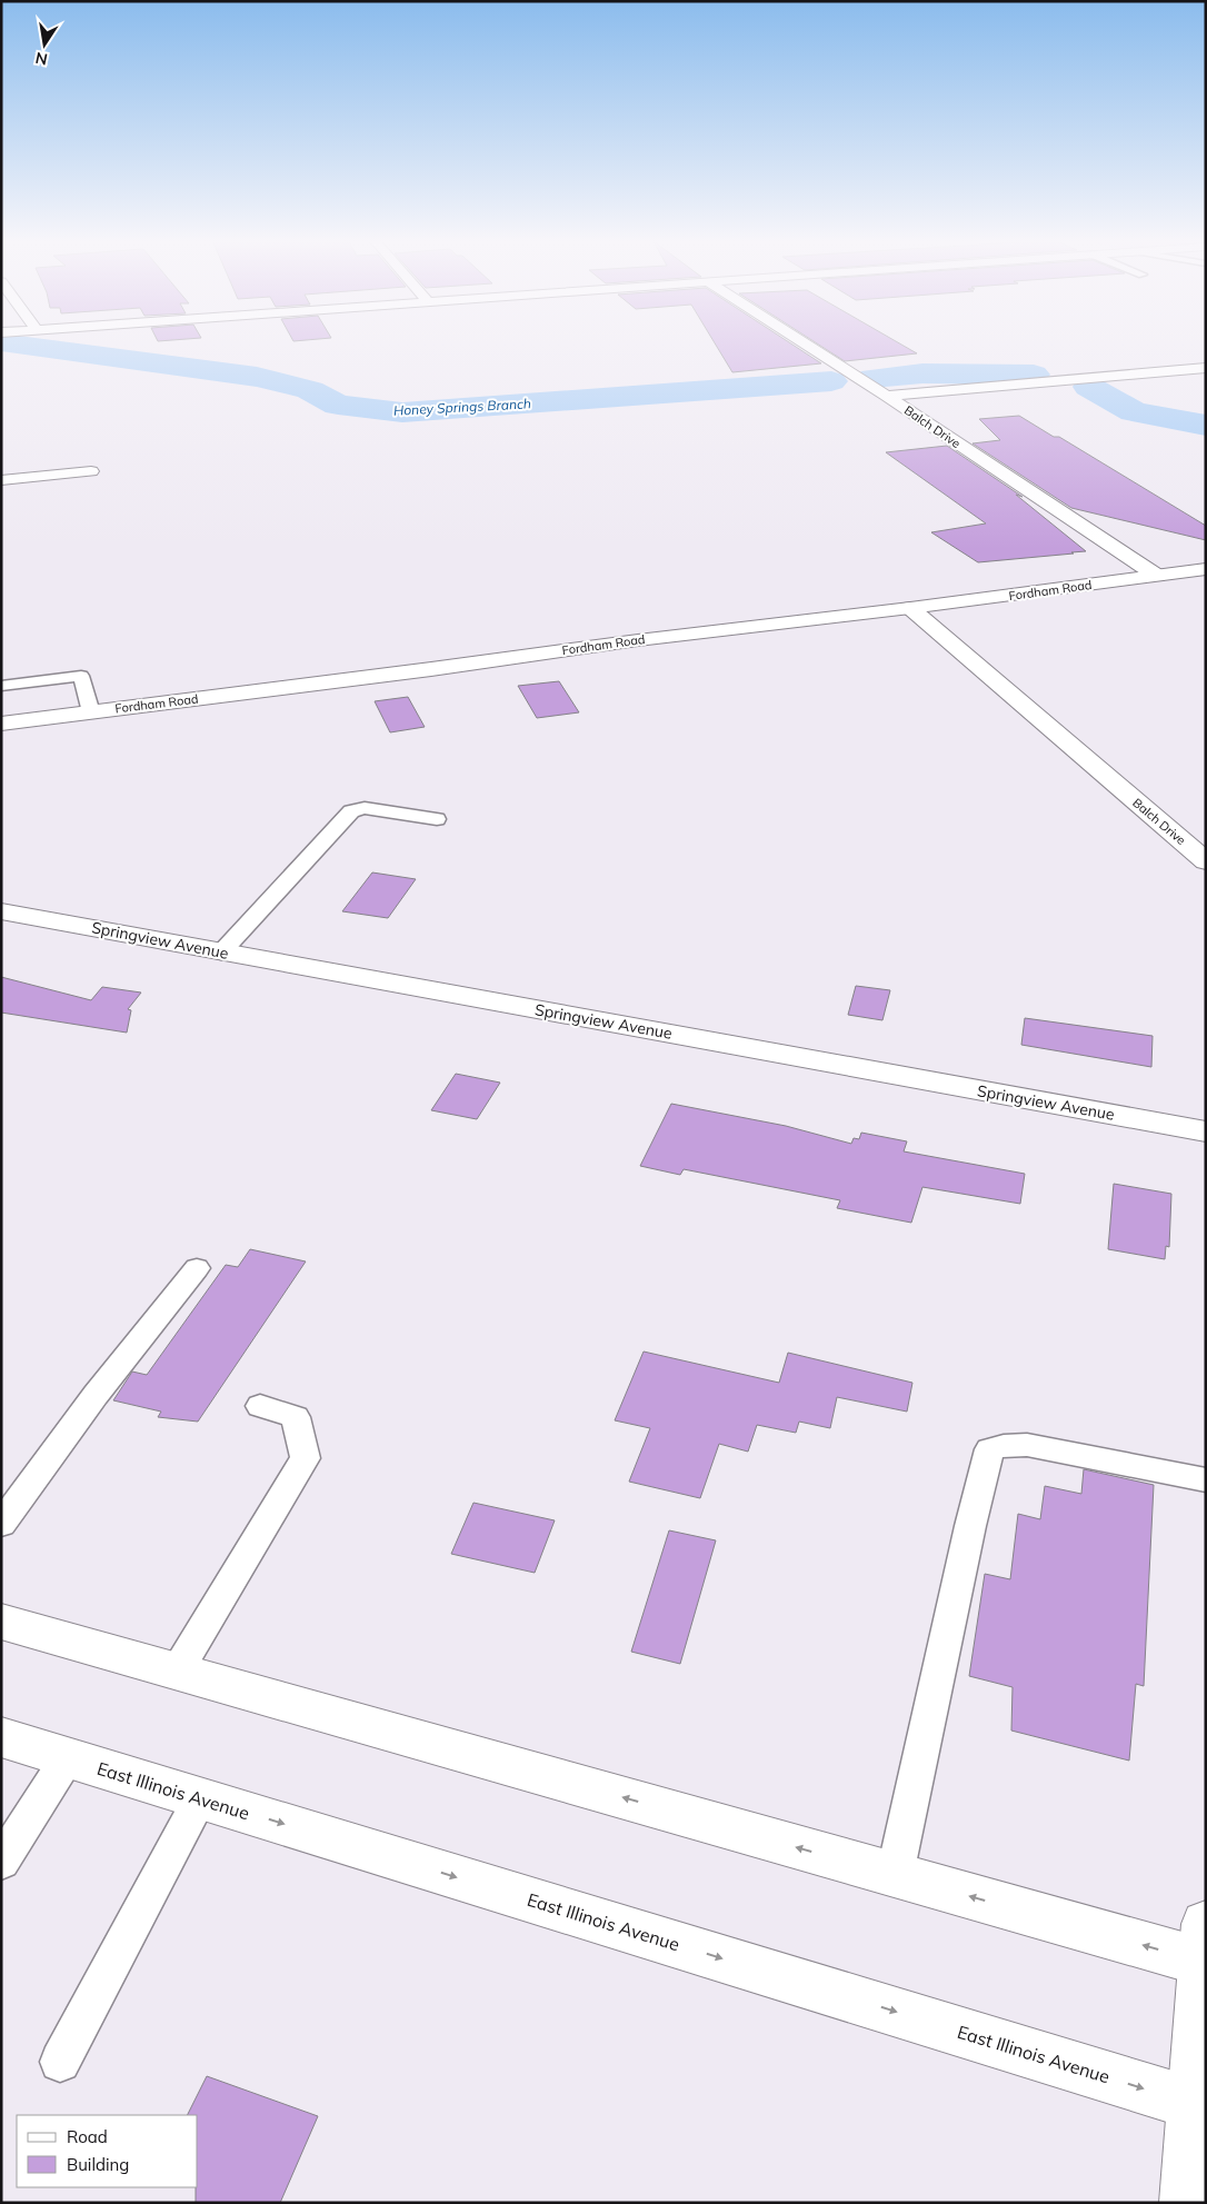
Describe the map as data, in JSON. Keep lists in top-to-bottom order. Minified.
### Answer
{"streets":{"street":["Balch Drive","Fordham Road","Springview Avenue","East Illinois Avenue"]},"crossings":[["Balch Drive","Fordham Road"]],"water":["Honey Springs Branch"],"legend":["Road","Building"],"north":"bottom"}
